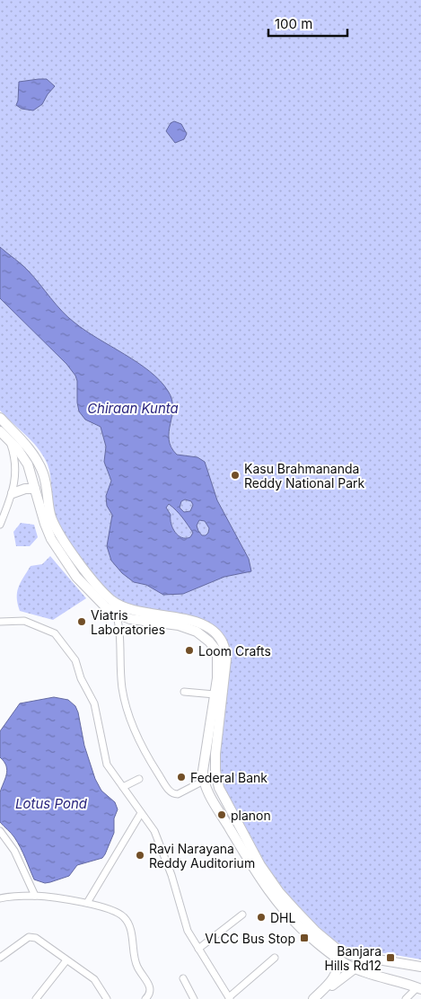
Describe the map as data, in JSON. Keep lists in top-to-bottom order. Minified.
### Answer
{"water":["Chiraan Kunta","Lotus Pond"],"places":{"other":["Kasu Brahmananda Reddy National Park","Viatris Laboratories","Loom Crafts","Federal Bank","planon","Ravi Narayana Reddy Auditorium","DHL"],"transit":["VLCC Bus Stop","Banjara Hills Rd12"]},"scale_bar":"100 m"}
